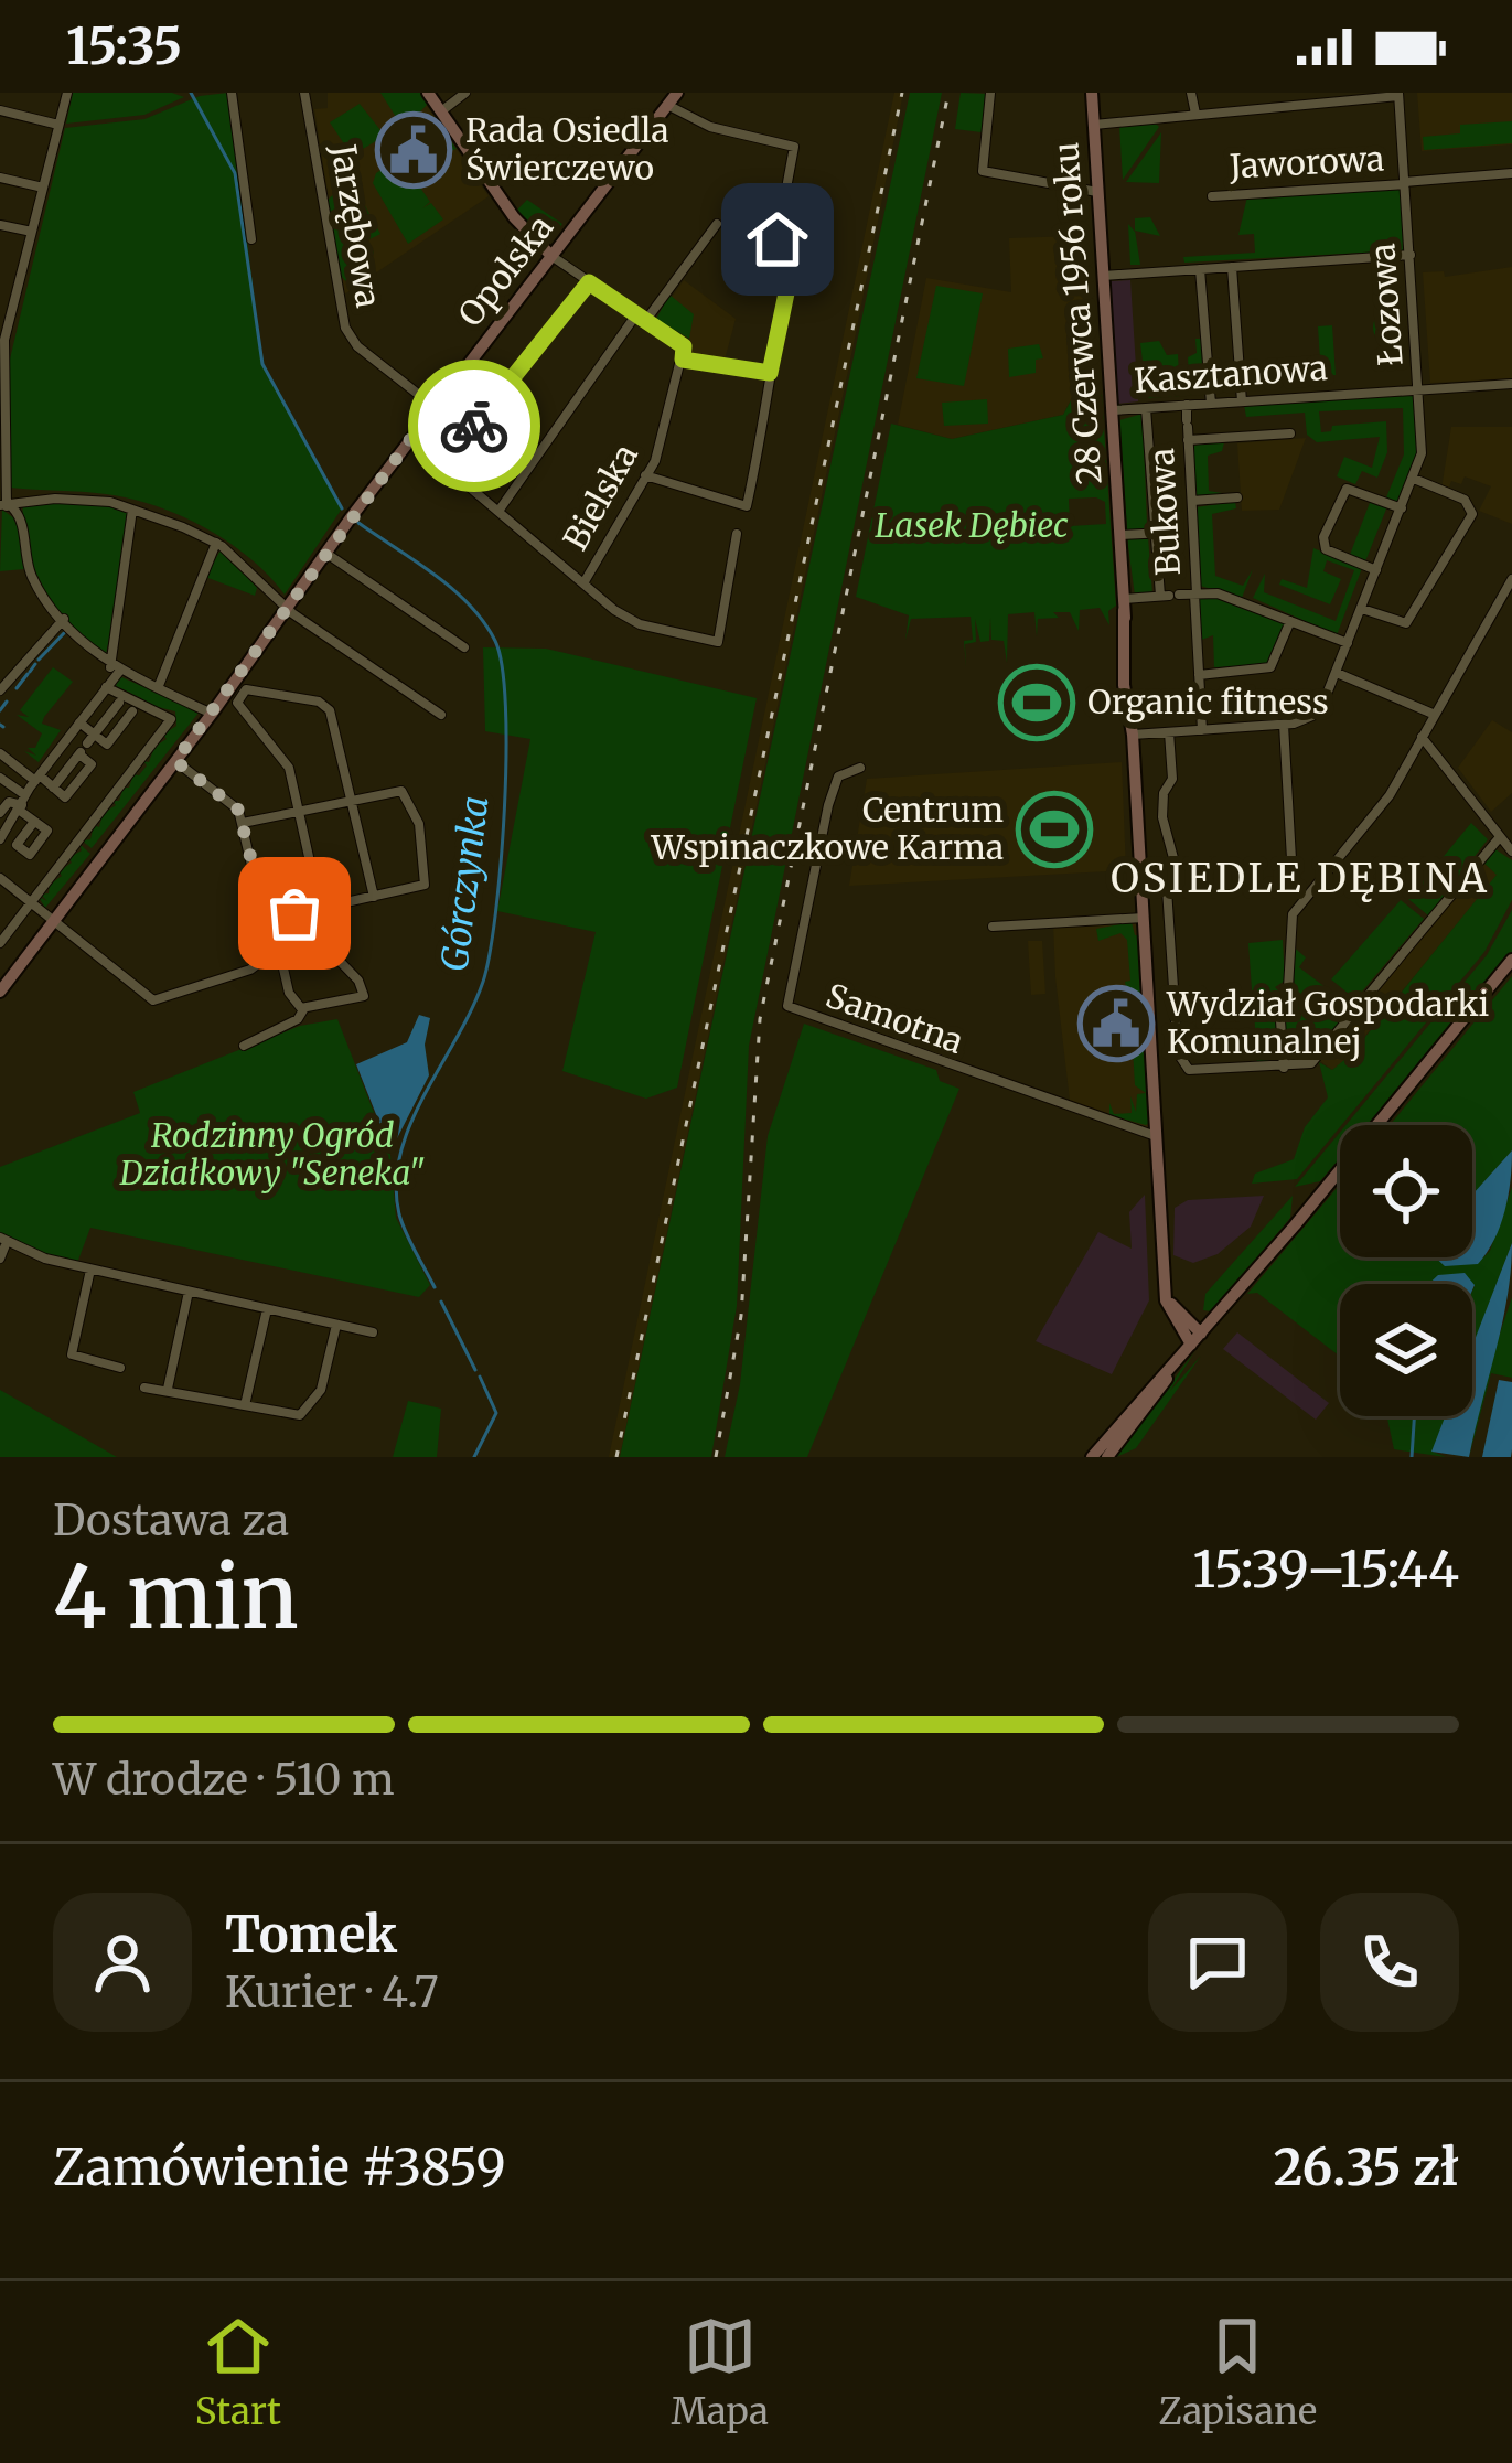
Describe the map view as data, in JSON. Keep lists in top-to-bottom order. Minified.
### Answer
{"streets":{"street":["Jaworowa","Jarzębowa","Opolska","Łozowa","28 Czerwca 1956 roku","Kasztanowa","Bielska","Bukowa","Samotna"]},"crossings":[["Jaworowa","Łozowa"],["Jarzębowa","Opolska"],["Łozowa","Kasztanowa"],["28 Czerwca 1956 roku","Kasztanowa"],["28 Czerwca 1956 roku","Samotna"],["Kasztanowa","Bukowa"]],"districts":["OSIEDLE DĘBINA"],"water":["Górczynka"],"parks":["Lasek Dębiec","Rodzinny Ogród Działkowy \"Seneka\""],"places":{"public building":["Rada Osiedla Świerczewo","Wydział Gospodarki Komunalnej"],"sports":["Organic fitness","Centrum Wspinaczkowe Karma"]},"page":{"status":"15:35","heading":["4 min","Dostawa za","15:39–15:44"],"panel":["Tomek","Kurier · 4.7","Zamówienie #3859","26.35 zł"],"bar":"W drodze · 510 m","tabs":["Start","Mapa","Zapisane"]}}
